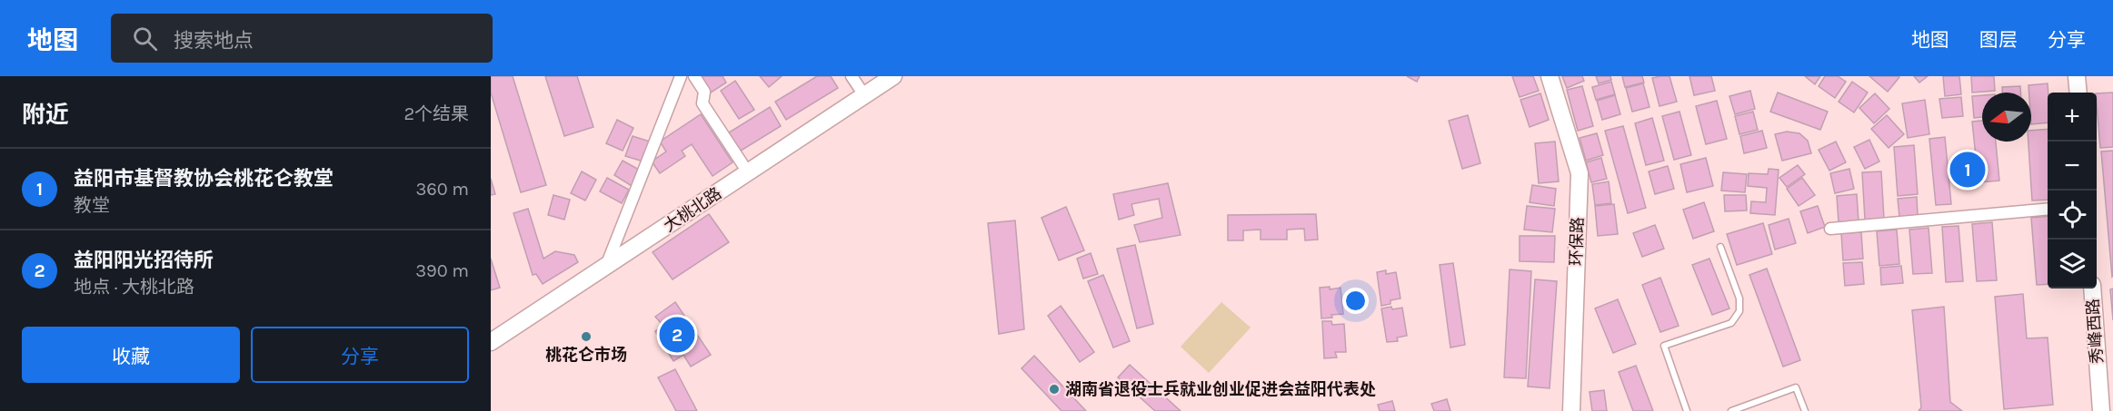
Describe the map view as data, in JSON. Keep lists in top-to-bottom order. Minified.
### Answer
{"streets":{"street":["大桃北路","环保路","秀峰西路"]},"places":["桃花仑市场","湖南省退役士兵就业创业促进会益阳代表处"],"north":"left","page":{"header":"地图","search":"搜索地点","nav":["地图","图层","分享"],"heading":["附近","2个结果"],"map_buttons":["+","−"],"list":[{"mark":"1","name":"益阳市基督教协会桃花仑教堂","note":"教堂","value":"360 m"},{"mark":"2","name":"益阳阳光招待所","note":"地点 · 大桃北路","value":"390 m"}],"pins":["1","2"],"buttons":["收藏","分享"]}}
